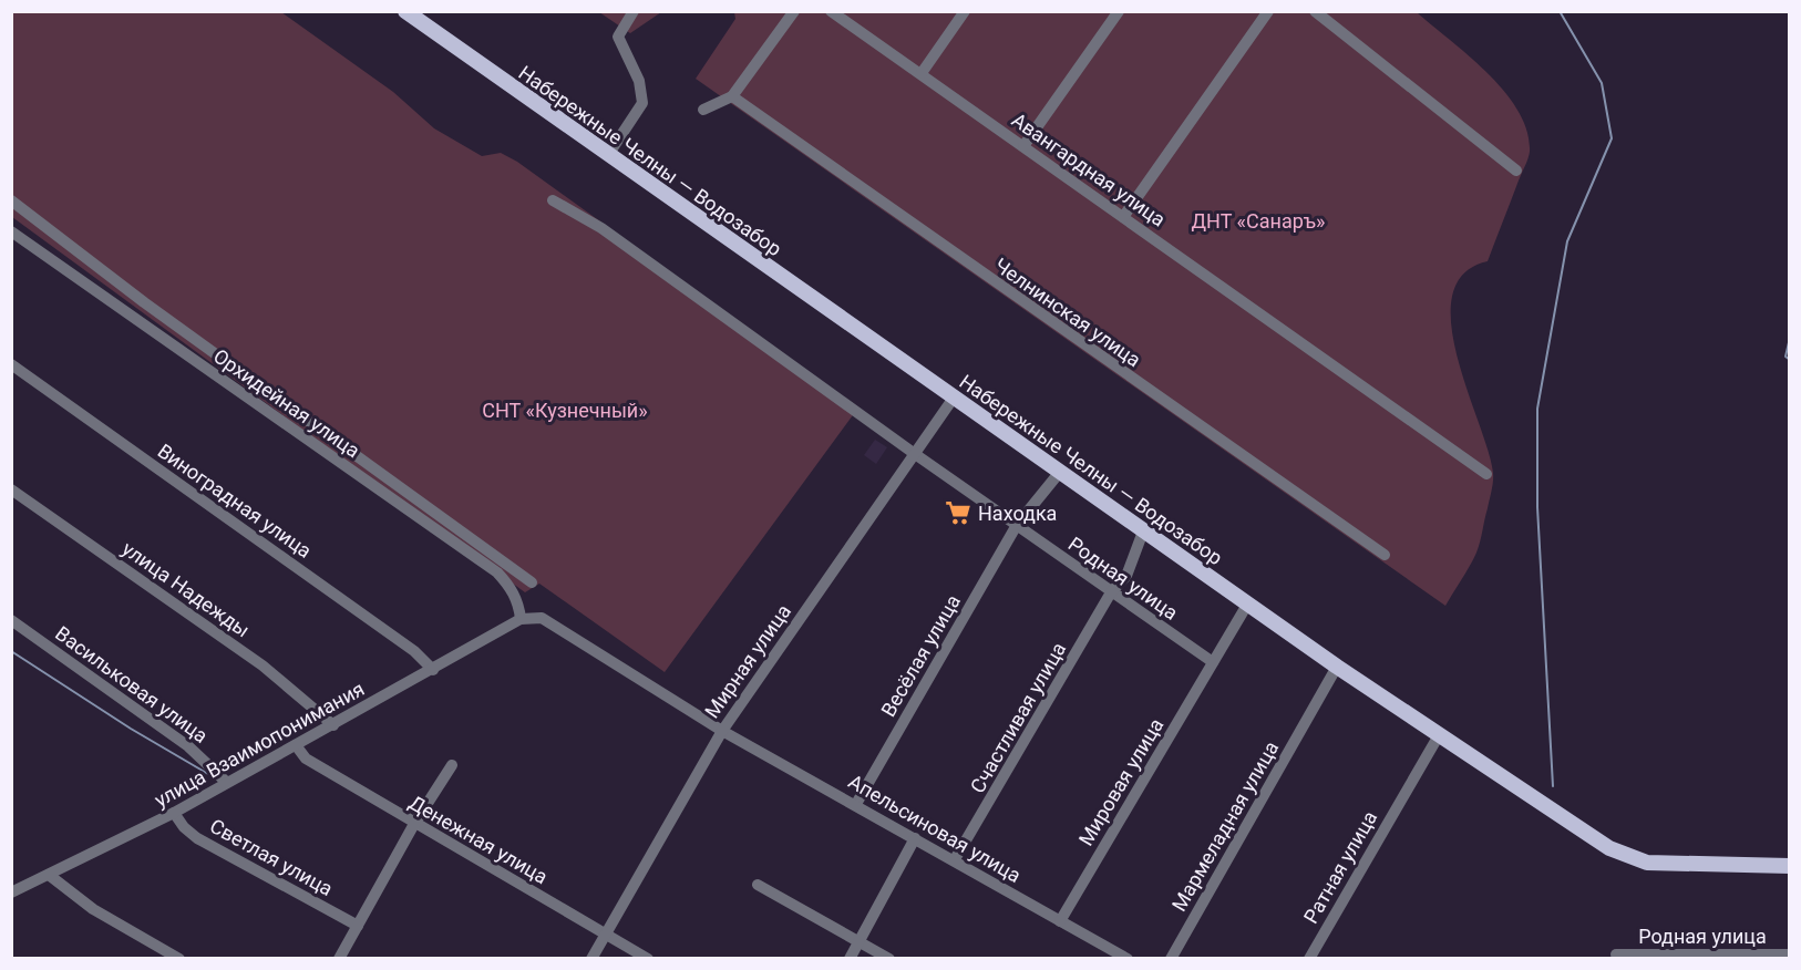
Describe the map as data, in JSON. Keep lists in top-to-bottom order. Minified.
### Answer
{"streets":{"main road":["Набережные Челны — Водозабор"],"street":["Авангардная улица","Челнинская улица","Орхидейная улица","Виноградная улица","Родная улица","улица Надежды","Весёлая улица","Мирная улица","Васильковая улица","Счастливая улица","улица Взаимопонимания","Мировая улица","Мармеладная улица","Апельсиновая улица","Денежная улица","Светлая улица","Ратная улица"]},"crossings":[["Набережные Челны — Водозабор","Весёлая улица"],["Набережные Челны — Водозабор","Мирная улица"],["Набережные Челны — Водозабор","Счастливая улица"],["Набережные Челны — Водозабор","Мировая улица"],["Набережные Челны — Водозабор","Мармеладная улица"],["Набережные Челны — Водозабор","Ратная улица"],["Орхидейная улица","улица Взаимопонимания"],["Орхидейная улица","Апельсиновая улица"],["Виноградная улица","улица Взаимопонимания"],["Родная улица","Весёлая улица"],["Родная улица","Мирная улица"],["Родная улица","Счастливая улица"],["Родная улица","Мировая улица"],["улица Надежды","улица Взаимопонимания"],["Весёлая улица","Апельсиновая улица"],["Мирная улица","Апельсиновая улица"],["Мирная улица","Денежная улица"],["Васильковая улица","улица Взаимопонимания"],["Счастливая улица","Апельсиновая улица"],["улица Взаимопонимания","Апельсиновая улица"],["улица Взаимопонимания","Денежная улица"],["улица Взаимопонимания","Светлая улица"],["Мировая улица","Апельсиновая улица"]],"parks":["ДНТ «Санаръ»","СНТ «Кузнечный»"],"places":{"supermarket":["Находка"]}}
